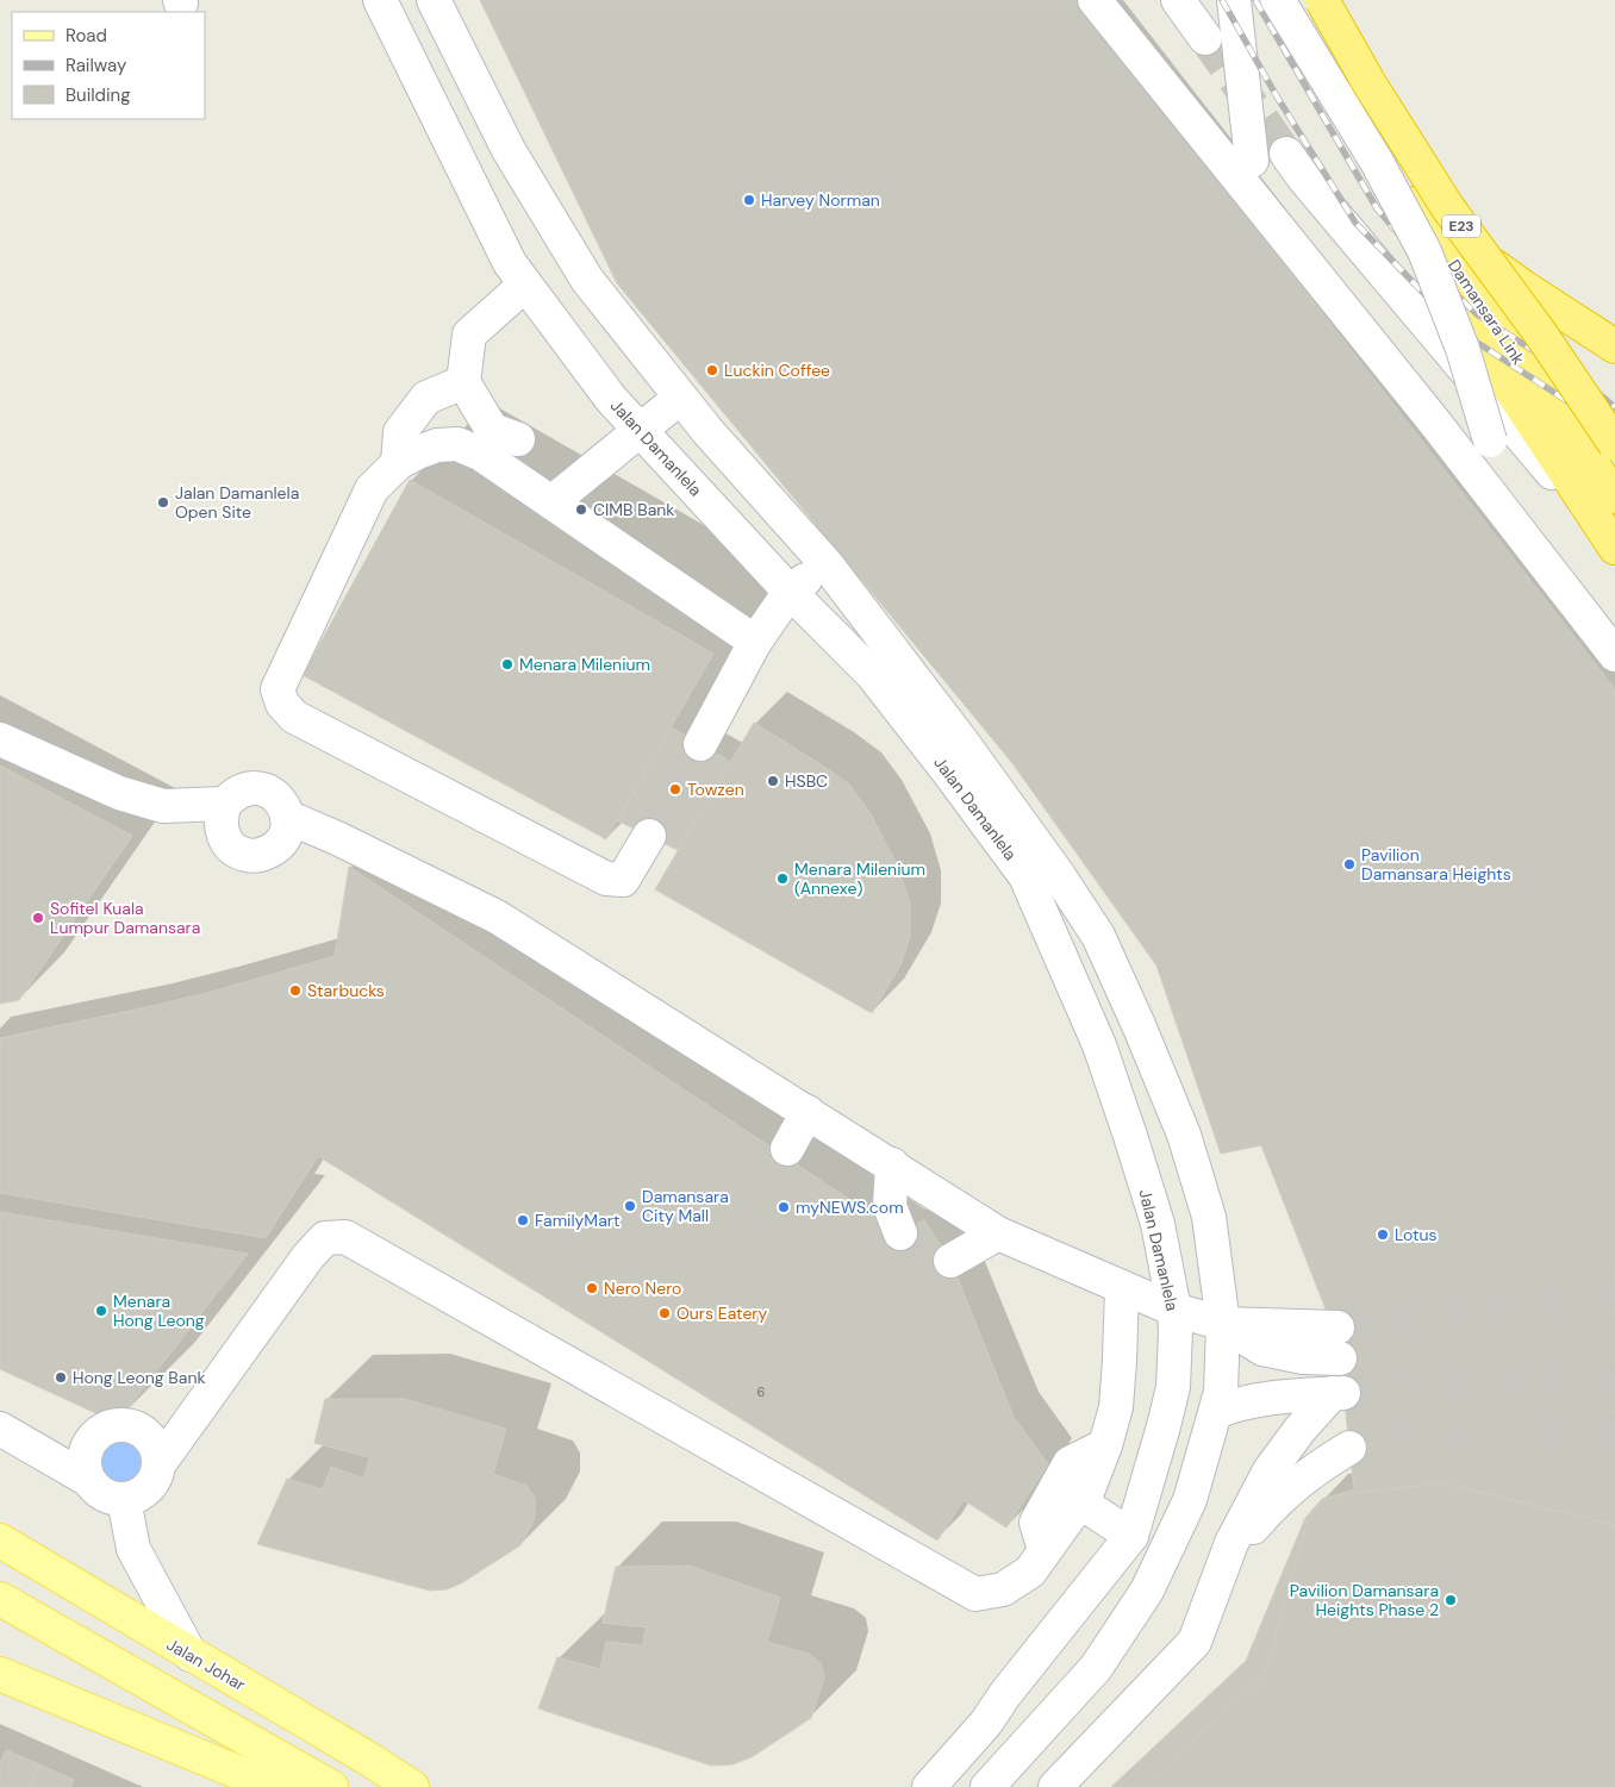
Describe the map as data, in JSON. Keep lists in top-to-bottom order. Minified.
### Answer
{"streets":{"highway":["E23","Damansara Link"],"main road":["Jalan Johar"],"street":["Jalan Damanlela"]},"places":["Harvey Norman","Luckin Coffee","Jalan Damanlela Open Site","CIMB Bank","Menara Milenium","HSBC","Towzen","Pavilion Damansara Heights","Menara Milenium (Annexe)","Sofitel Kuala Lumpur Damansara","Starbucks","Damansara City Mall","myNEWS.com","FamilyMart","Lotus","Nero Nero","Menara Hong Leong","Ours Eatery","Hong Leong Bank","Pavilion Damansara Heights Phase 2"],"house_numbers":["6"],"legend":["Road","Railway","Building"]}
